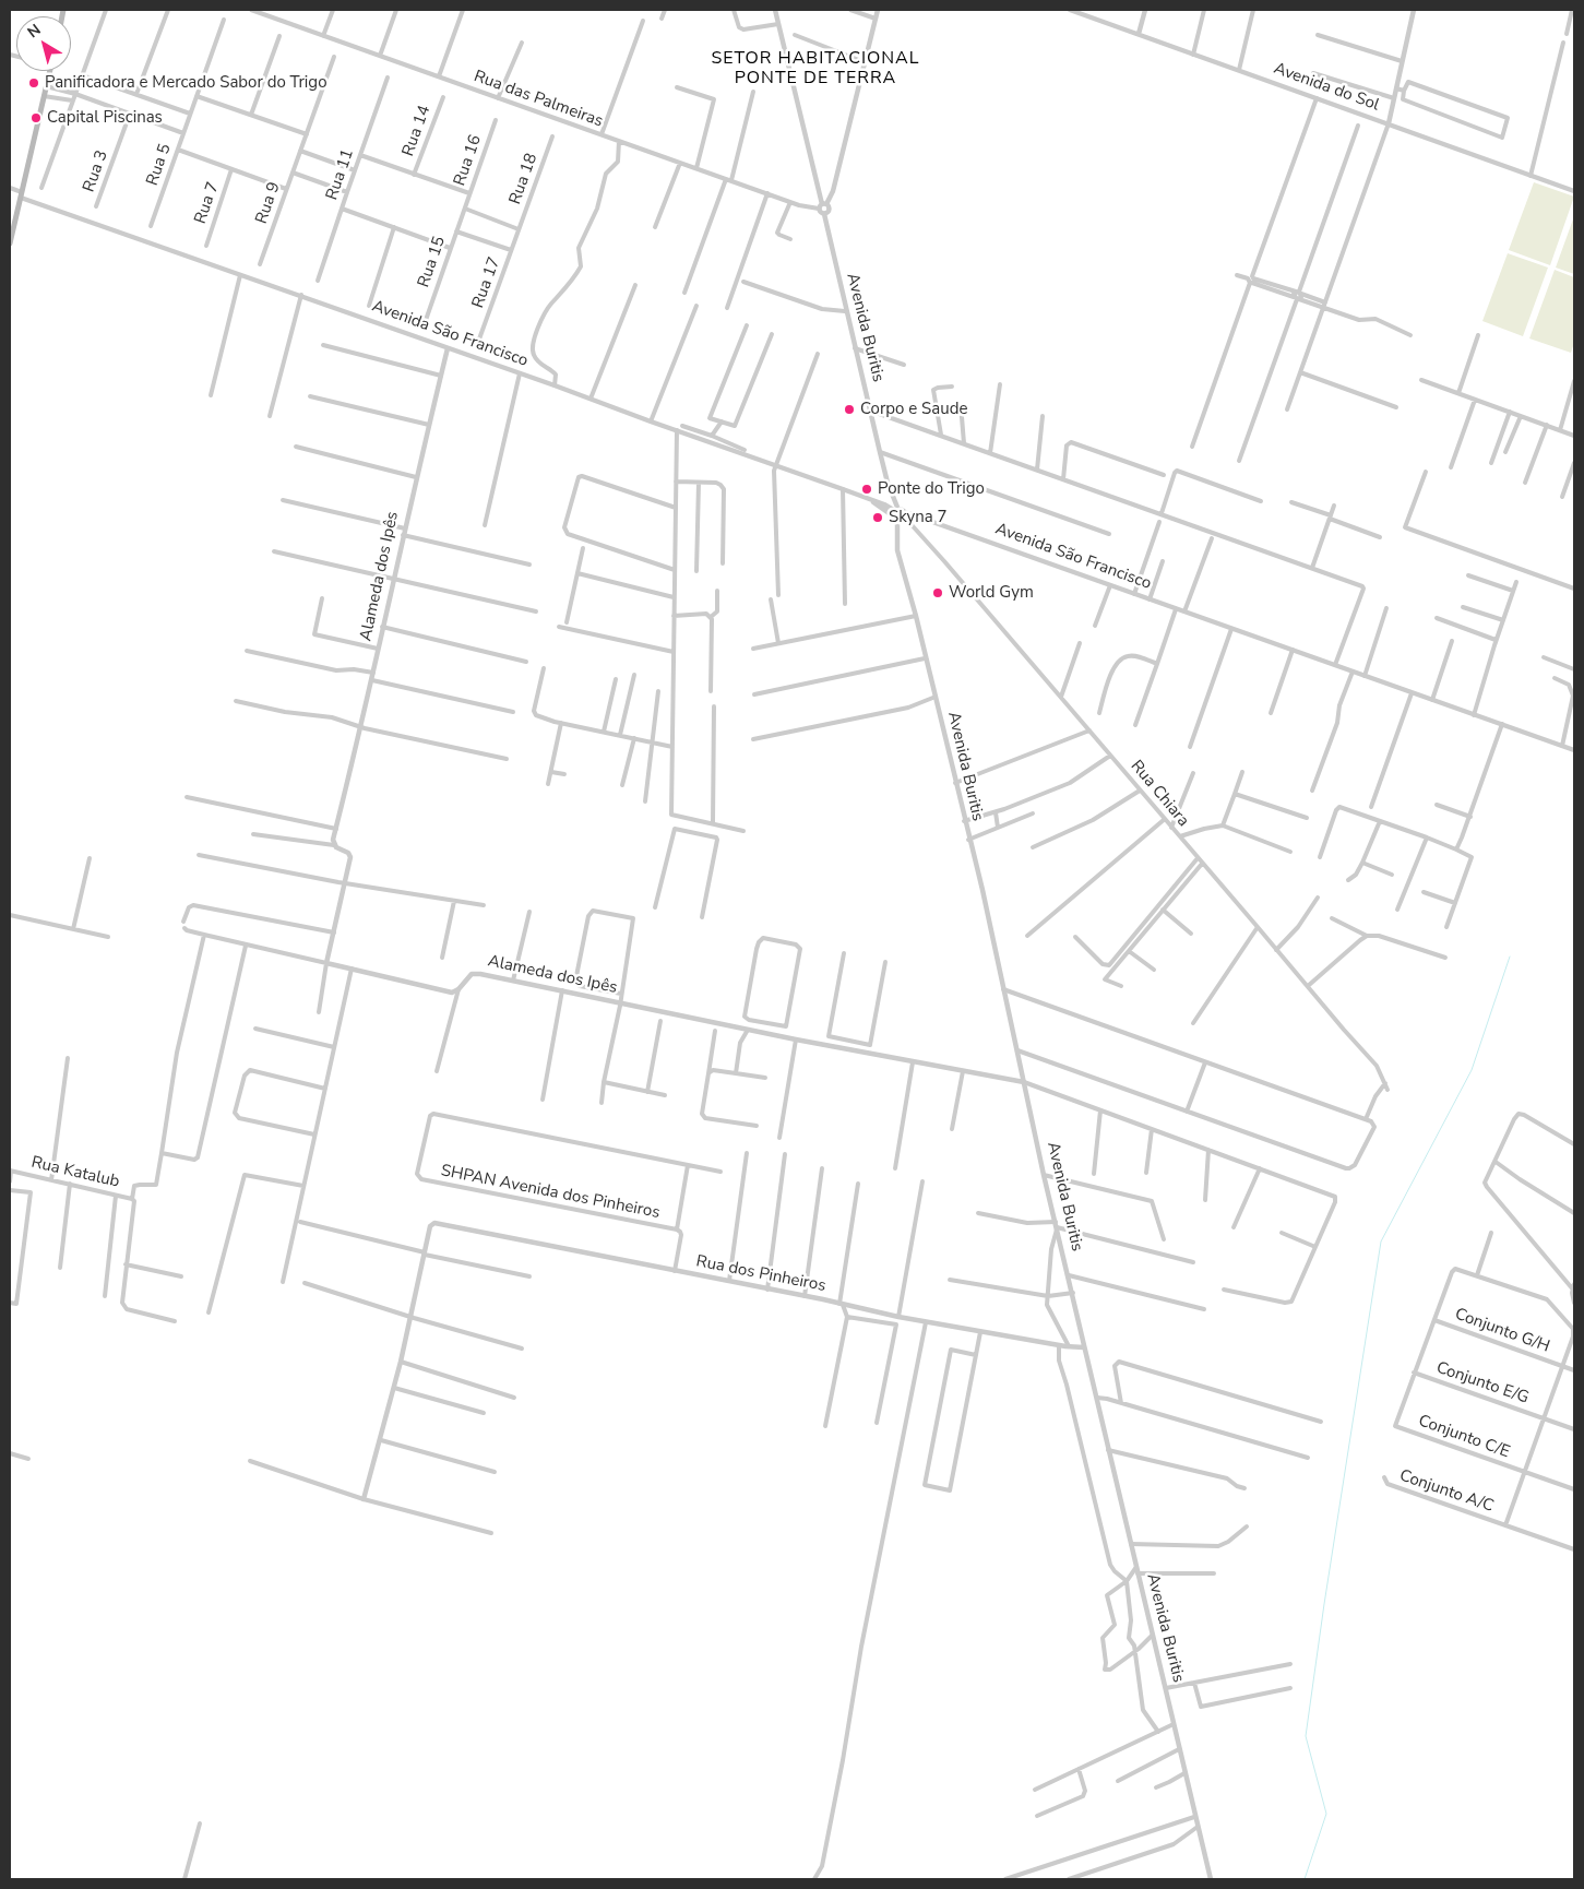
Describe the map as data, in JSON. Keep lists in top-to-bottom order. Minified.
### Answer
{"streets":{"street":["Avenida do Sol","Rua das Palmeiras","Rua 14","Rua 16","Rua 5","Rua 3","Rua 11","Rua 18","Rua 7","Rua 9","Rua 15","Rua 17","Avenida Buritis","Avenida São Francisco","Alameda dos Ipês","Rua Chiara","Rua Katalub","SHPAN Avenida dos Pinheiros","Rua dos Pinheiros","Conjunto G/H","Conjunto E/G","Conjunto C/E","Conjunto A/C"]},"crossings":[["Rua 16","Rua 15"],["Rua 18","Rua 17"],["Avenida Buritis","Avenida São Francisco"],["Avenida Buritis","Alameda dos Ipês"],["Avenida Buritis","Rua dos Pinheiros"],["Avenida São Francisco","Alameda dos Ipês"],["Avenida São Francisco","Rua Chiara"],["Conjunto E/G","Conjunto C/E"]],"districts":["SETOR HABITACIONAL PONTE DE TERRA"],"places":["Panificadora e Mercado Sabor do Trigo","Capital Piscinas","Corpo e Saude","Ponte do Trigo","Skyna 7","World Gym"],"north":"top left"}
